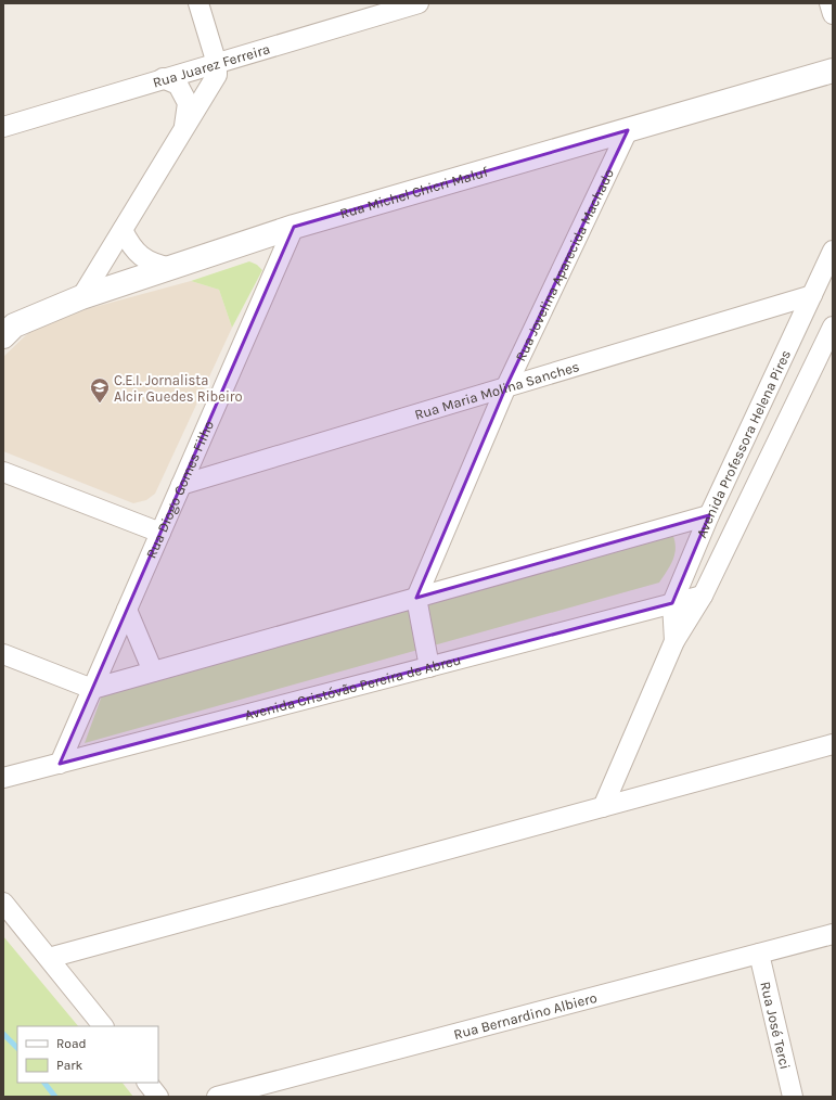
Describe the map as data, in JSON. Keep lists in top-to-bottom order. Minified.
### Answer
{"streets":{"street":["Rua Juarez Ferreira","Rua Michel Chicri Maluf","Rua Jovelina Aparecida Machado","Rua Maria Molina Sanches","Avenida Professora Helena Pires","Rua Diogo Gomes Filho","Avenida Cristóvão Pereira de Abreu","Rua Bernardino Albiero","Rua José Terci"]},"crossings":[["Rua Michel Chicri Maluf","Rua Jovelina Aparecida Machado"],["Rua Michel Chicri Maluf","Rua Diogo Gomes Filho"],["Rua Jovelina Aparecida Machado","Rua Maria Molina Sanches"],["Rua Maria Molina Sanches","Avenida Professora Helena Pires"],["Rua Maria Molina Sanches","Rua Diogo Gomes Filho"],["Avenida Professora Helena Pires","Avenida Cristóvão Pereira de Abreu"],["Rua Diogo Gomes Filho","Avenida Cristóvão Pereira de Abreu"],["Rua Bernardino Albiero","Rua José Terci"]],"places":{"school or university":["C.E.I. Jornalista Alcir Guedes Ribeiro"]},"legend":["Road","Park"]}
